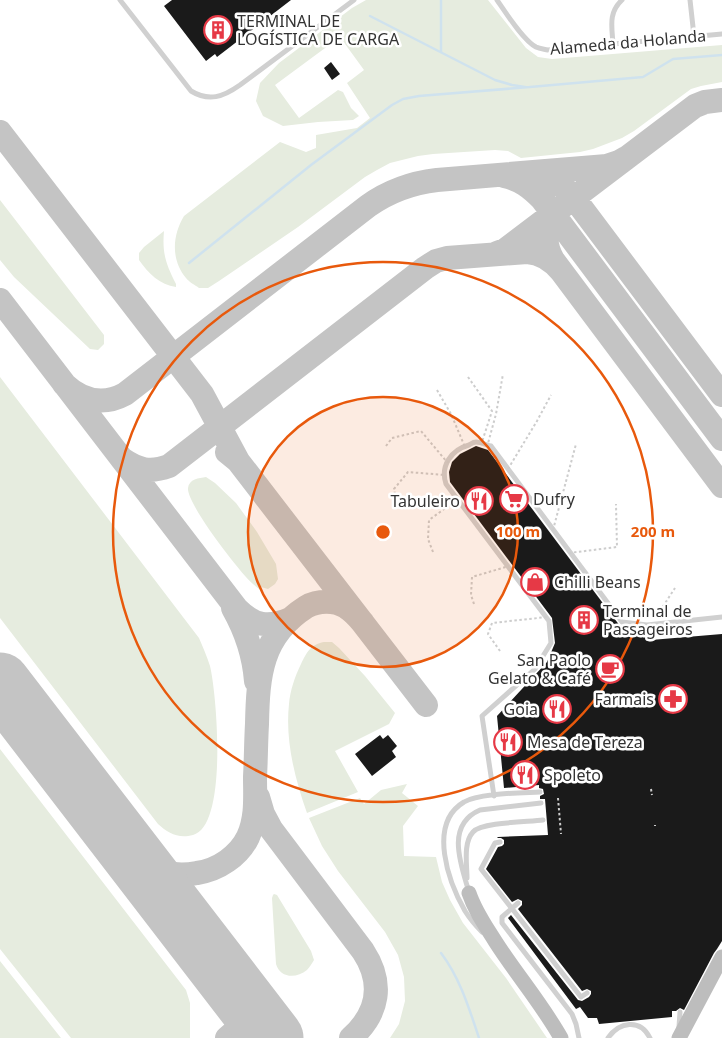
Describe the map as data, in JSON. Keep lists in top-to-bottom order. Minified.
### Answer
{"streets":{"lane":["Alameda da Holanda"]},"places":{"building":["TERMINAL DE LOGÍSTICA DE CARGA","Terminal de Passageiros"],"supermarket":["Dufry"],"restaurant":["Tabuleiro","Goia","Mesa de Tereza","Spoleto"],"shop":["Chilli Beans"],"cafe":["San Paolo Gelato & Café"],"pharmacy":["Farmais"]},"rings":["100 m","200 m"]}
